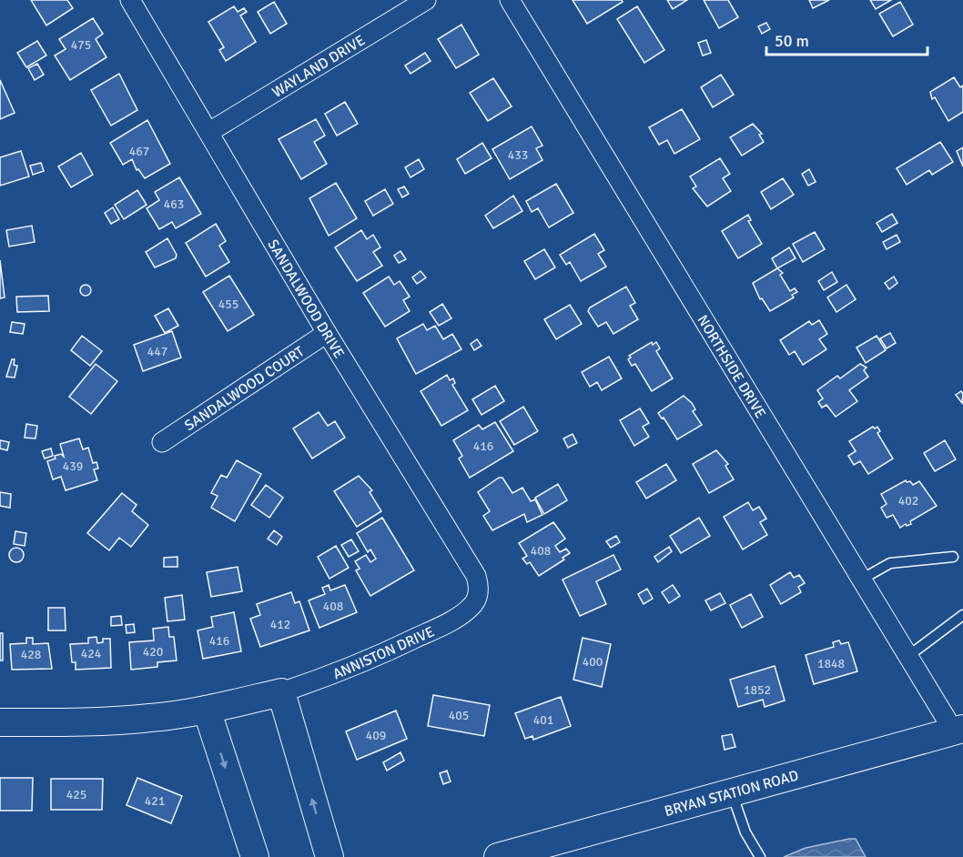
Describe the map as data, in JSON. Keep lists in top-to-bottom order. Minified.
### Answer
{"streets":{"street":["WAYLAND DRIVE","SANDALWOOD DRIVE","NORTHSIDE DRIVE","SANDALWOOD COURT","ANNISTON DRIVE","BRYAN STATION ROAD"]},"crossings":[["WAYLAND DRIVE","SANDALWOOD DRIVE"],["SANDALWOOD DRIVE","SANDALWOOD COURT"],["SANDALWOOD DRIVE","ANNISTON DRIVE"],["NORTHSIDE DRIVE","BRYAN STATION ROAD"]],"house_numbers":["475","467","433","463","455","447","416","439","402","408","408","412","416","420","424","428","400","1848","1852","405","401","409","425","421"],"scale_bar":"50 m"}
